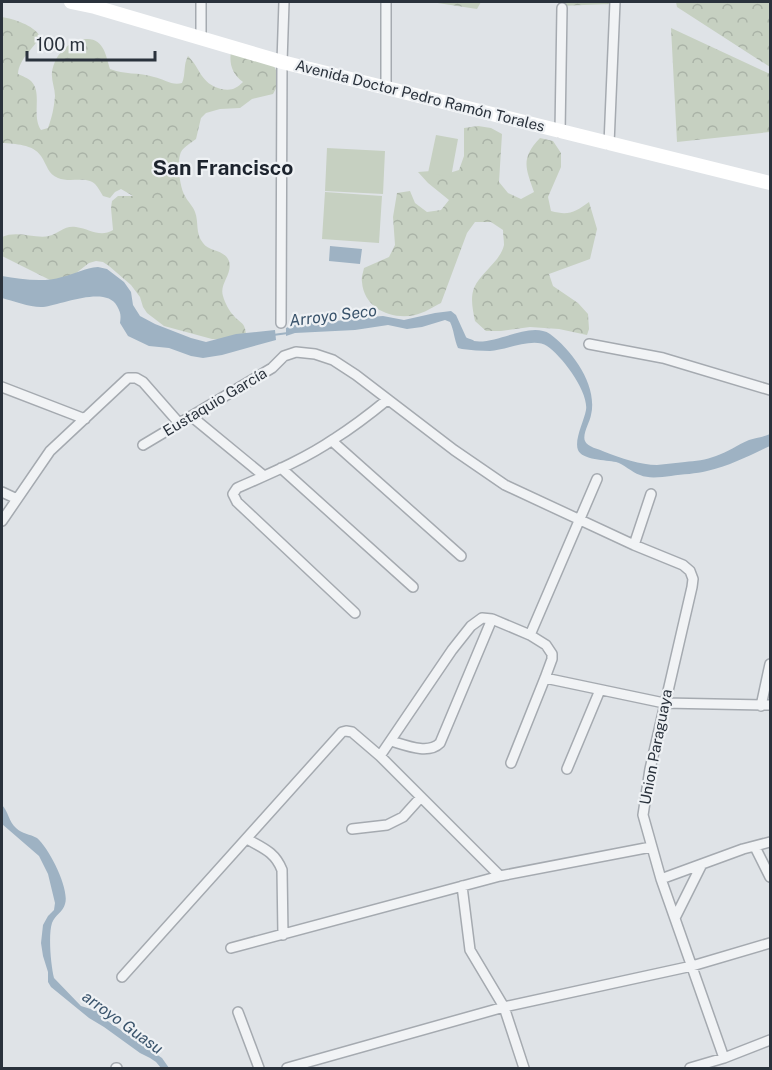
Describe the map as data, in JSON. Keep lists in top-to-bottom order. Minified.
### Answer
{"streets":{"street":["Avenida Doctor Pedro Ramón Torales","Eustaquio García","Union Paraguaya"]},"districts":["San Francisco"],"water":["Arroyo Seco","arroyo Guasu"],"scale_bar":"100 m"}
